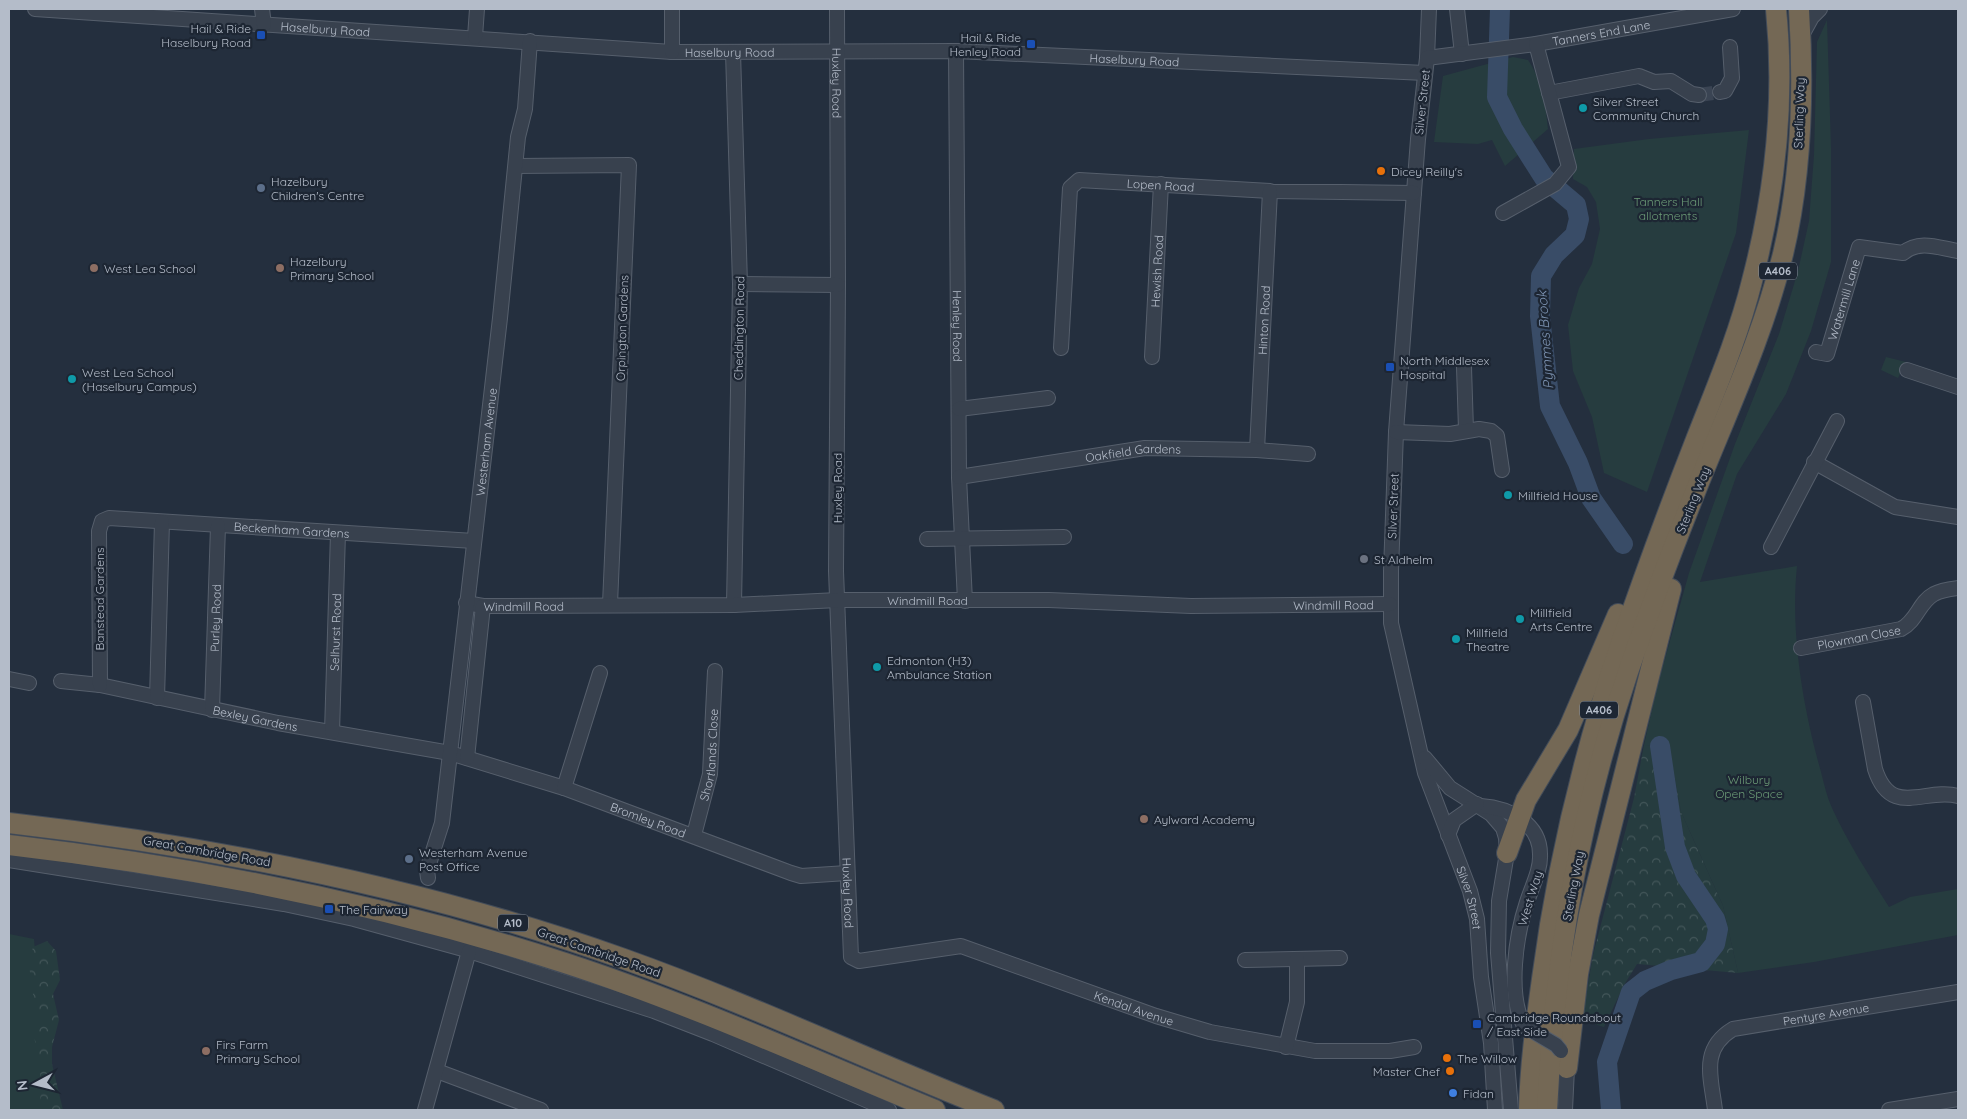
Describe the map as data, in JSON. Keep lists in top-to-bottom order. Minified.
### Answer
{"streets":{"highway":["Sterling Way","A406","Great Cambridge Road","A10"],"street":["Haselbury Road","Tanners End Lane","Huxley Road","Silver Street","Lopen Road","Hewish Road","Watermill Lane","Hinton Road","Henley Road","Orpington Gardens","Cheddington Road","Westerham Avenue","Oakfield Gardens","Beckenham Gardens","Banstead Gardens","Windmill Road","Purley Road","Selhurst Road","Plowman Close","Bexley Gardens","Shortlands Close","Bromley Road","West Way","Kendal Avenue","Pentyre Avenue"]},"crossings":[["Haselbury Road","Huxley Road"],["Haselbury Road","Silver Street"],["Haselbury Road","Henley Road"],["Haselbury Road","Cheddington Road"],["Haselbury Road","Westerham Avenue"],["Tanners End Lane","Silver Street"],["Huxley Road","Windmill Road"],["Huxley Road","Bromley Road"],["Huxley Road","Kendal Avenue"],["Silver Street","Lopen Road"],["Silver Street","Windmill Road"],["Silver Street","West Way"],["Sterling Way","A406"],["Lopen Road","Hewish Road"],["Lopen Road","Hinton Road"],["A406","West Way"],["Hinton Road","Oakfield Gardens"],["Henley Road","Oakfield Gardens"],["Henley Road","Windmill Road"],["Orpington Gardens","Westerham Avenue"],["Orpington Gardens","Windmill Road"],["Cheddington Road","Windmill Road"],["Westerham Avenue","Beckenham Gardens"],["Westerham Avenue","Windmill Road"],["Westerham Avenue","Bexley Gardens"],["Westerham Avenue","Bromley Road"],["Westerham Avenue","Great Cambridge Road"],["Beckenham Gardens","Banstead Gardens"],["Beckenham Gardens","Purley Road"],["Beckenham Gardens","Selhurst Road"],["Banstead Gardens","Bexley Gardens"],["Purley Road","Bexley Gardens"],["Selhurst Road","Bexley Gardens"],["Bexley Gardens","Bromley Road"],["Shortlands Close","Bromley Road"]],"water":["Pymmes Brook"],"parks":["Tanners Hall allotments","Wilbury Open Space"],"places":{"transit":["Hail & Ride Haselbury Road","Hail & Ride Henley Road","North Middlesex Hospital","The Fairway","Cambridge Roundabout / East Side"],"other":["Silver Street Community Church","Dicey Reilly's","Hazelbury Children's Centre","West Lea School","Hazelbury Primary School","West Lea School (Haselbury Campus)","Millfield House","St Aldhelm","Millfield Arts Centre","Millfield Theatre","Edmonton (H3) Ambulance Station","Aylward Academy","Westerham Avenue Post Office","Firs Farm Primary School","The Willow","Master Chef","Fidan"]},"north":"left"}
